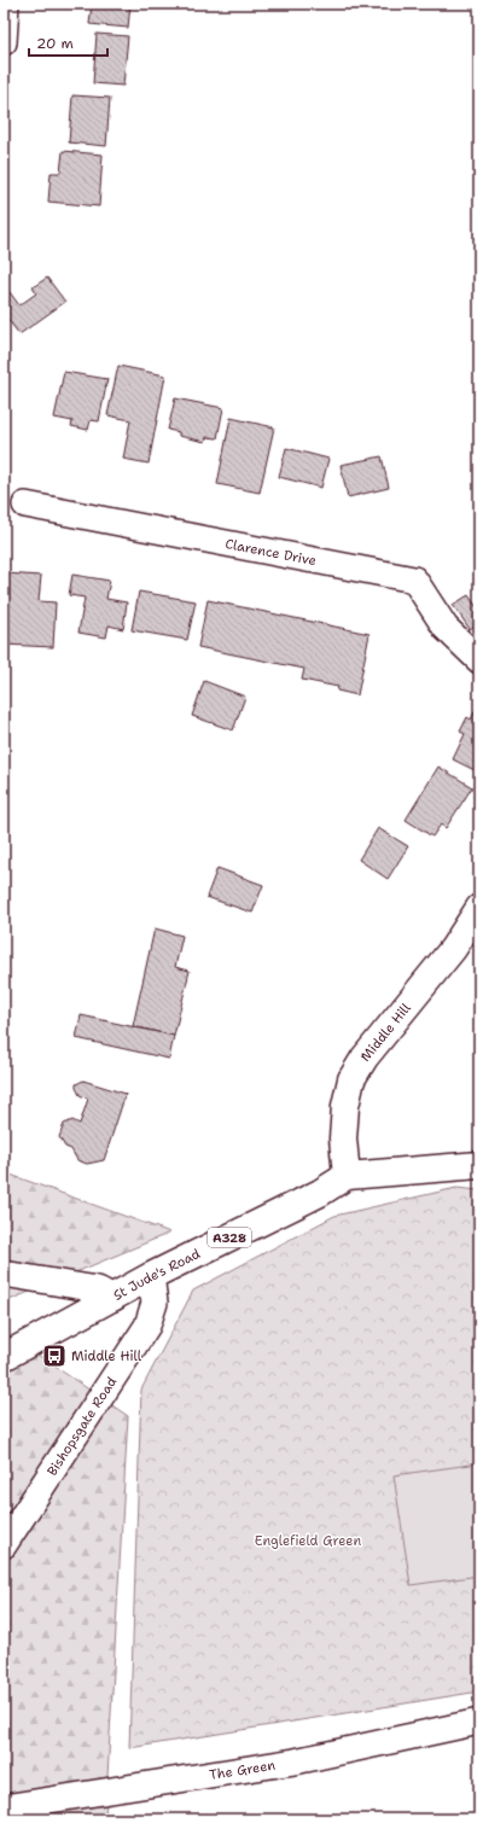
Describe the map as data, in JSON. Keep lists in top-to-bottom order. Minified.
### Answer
{"streets":{"main road":["Middle Hill","A328","St Jude's Road"],"street":["Clarence Drive","Bishopsgate Road","The Green"]},"crossings":[["Middle Hill","St Jude's Road"],["St Jude's Road","Bishopsgate Road"]],"parks":["Englefield Green"],"places":{"bus stop":["Middle Hill"]},"scale_bar":"20 m"}
